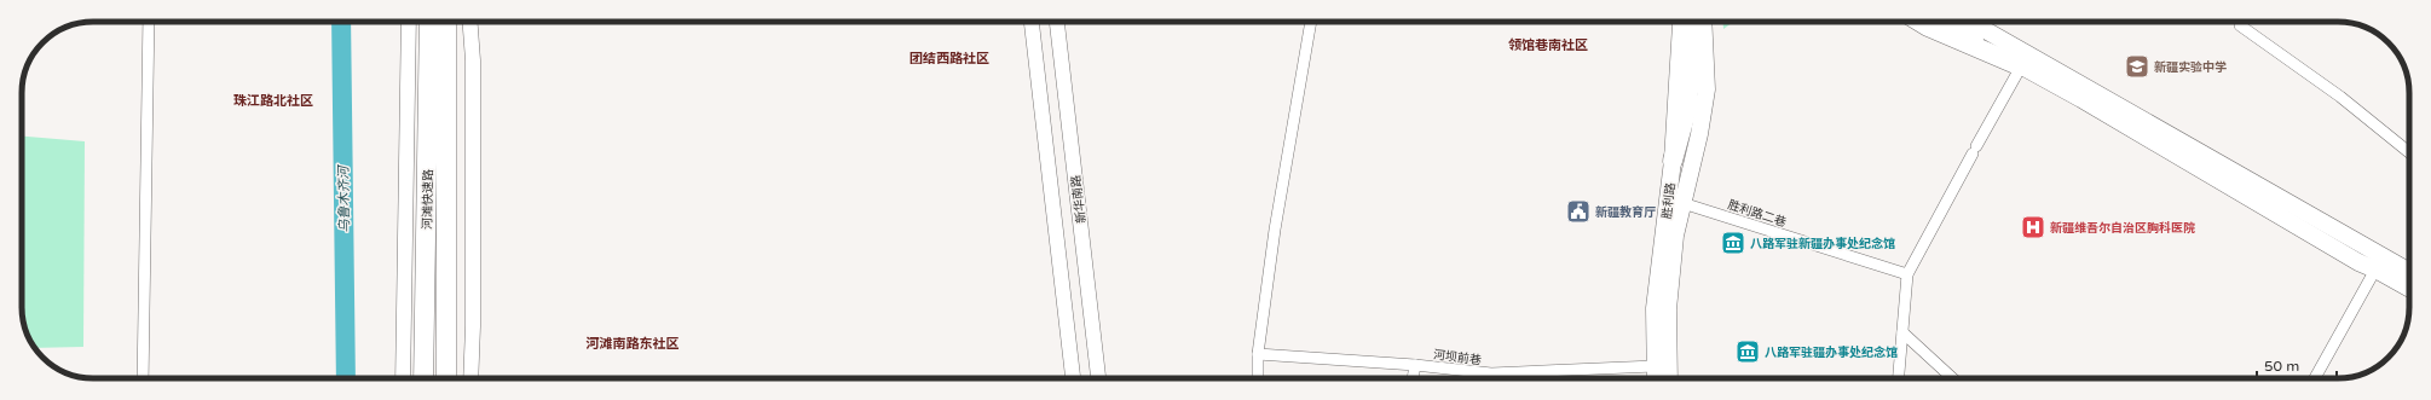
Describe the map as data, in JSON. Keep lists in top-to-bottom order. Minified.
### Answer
{"streets":{"highway":["河滩快速路"],"main road":["新华南路","胜利路"],"street":["胜利路二巷","河坝前巷"]},"crossings":[["胜利路","河坝前巷"]],"districts":["领馆巷南社区","团结西路社区","珠江路北社区","河滩南路东社区"],"water":["乌鲁木齐河"],"places":{"school or university":["新疆实验中学"],"public building":["新疆教育厅"],"hospital":["新疆维吾尔自治区胸科医院"],"museum":["八路军驻新疆办事处纪念馆","八路军驻疆办事处纪念馆"]},"scale_bar":"50 m"}
